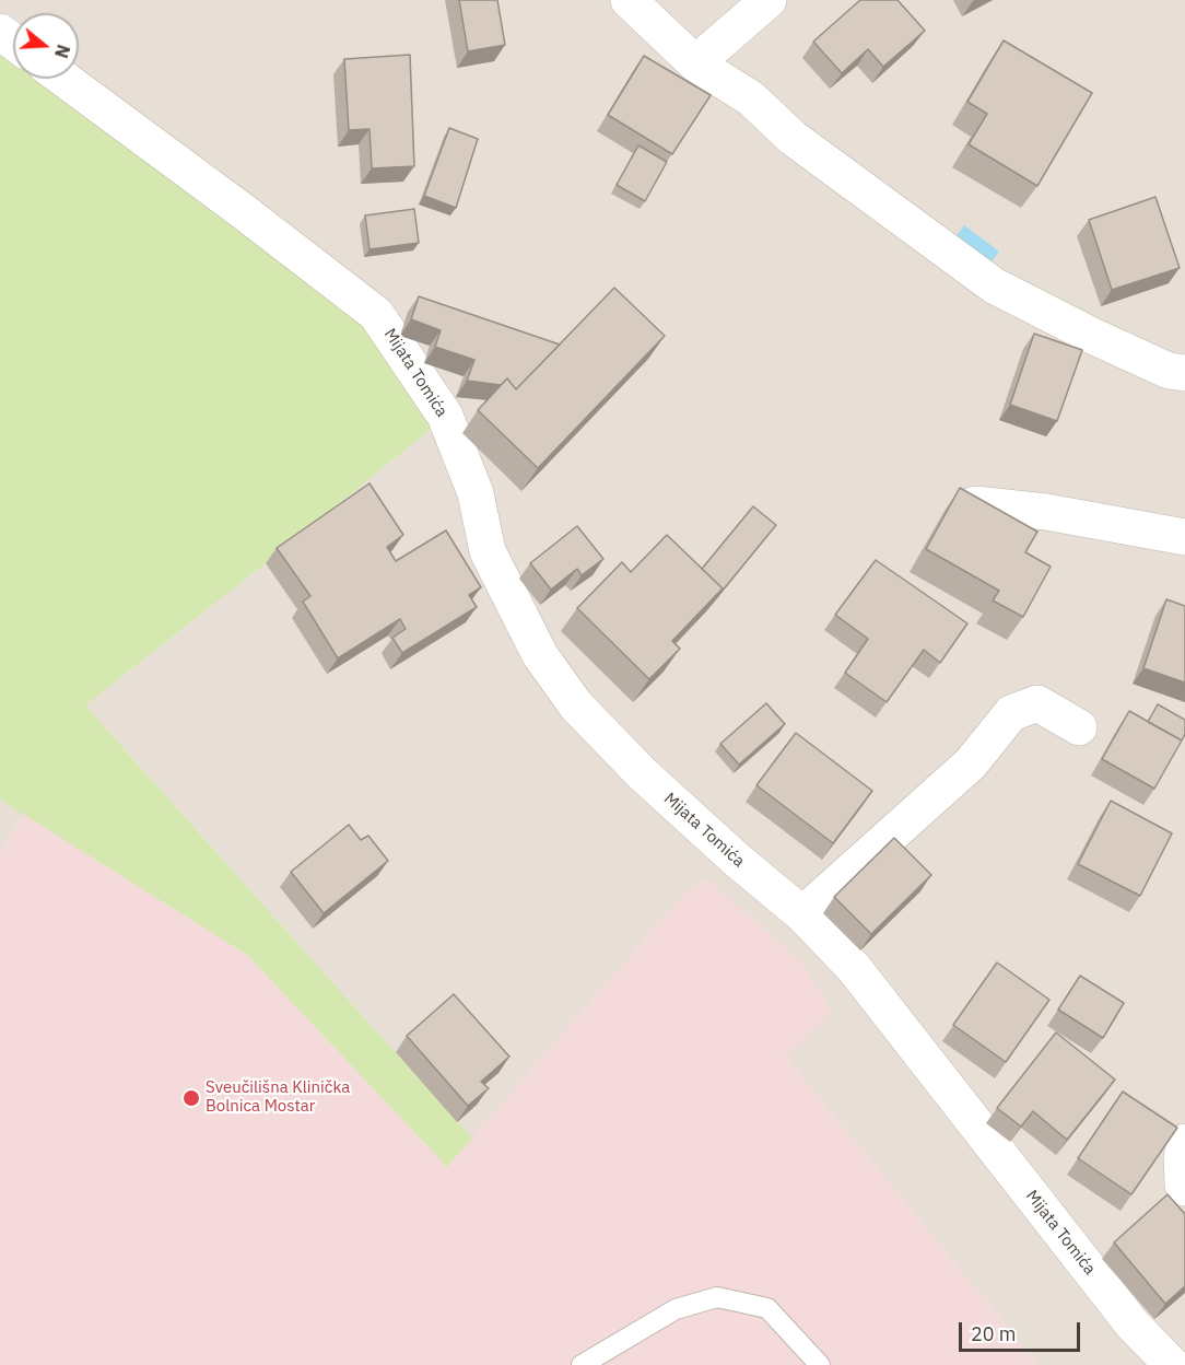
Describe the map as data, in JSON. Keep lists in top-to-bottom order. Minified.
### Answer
{"streets":{"street":["Mijata Tomića"]},"places":["Sveučilišna Klinička Bolnica Mostar"],"scale_bar":"20 m","north":"right"}
